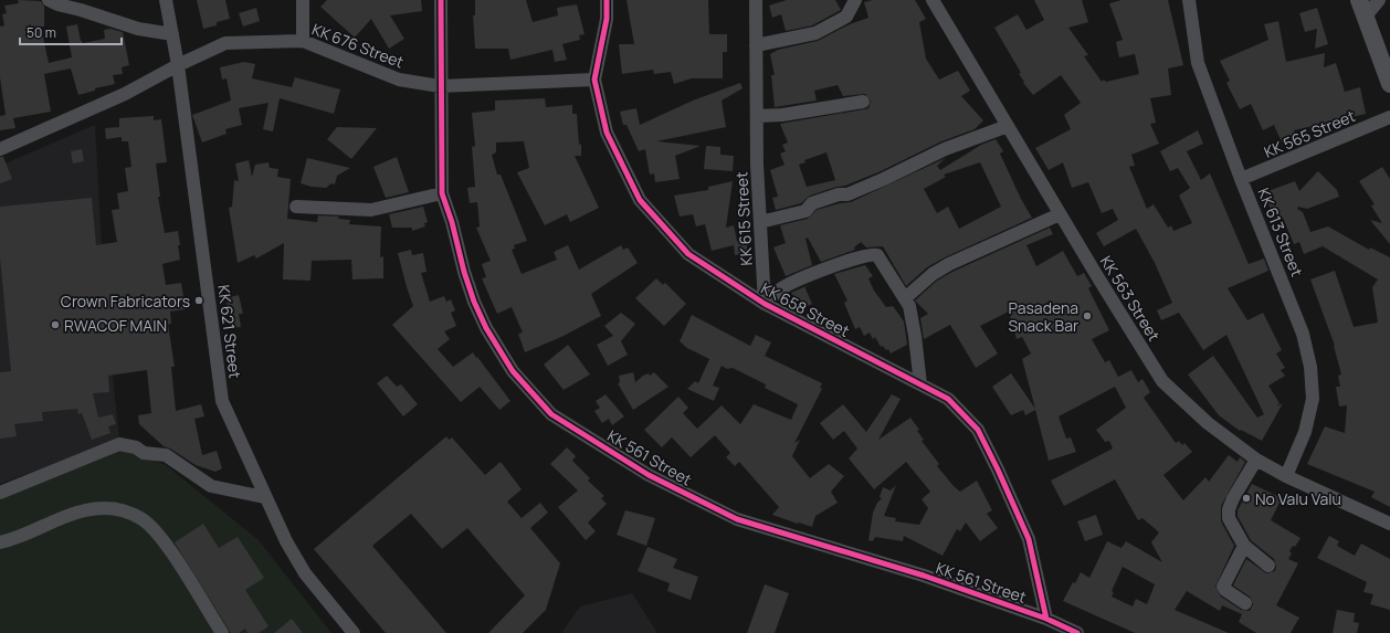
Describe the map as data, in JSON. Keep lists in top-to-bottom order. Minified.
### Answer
{"streets":{"street":["KK 676 Street","KK 565 Street","KK 615 Street","KK 613 Street","KK 563 Street","KK 658 Street","KK 621 Street","KK 561 Street"]},"crossings":[["KK 676 Street","KK 658 Street"],["KK 676 Street","KK 621 Street"],["KK 676 Street","KK 561 Street"],["KK 565 Street","KK 613 Street"],["KK 615 Street","KK 658 Street"],["KK 613 Street","KK 563 Street"],["KK 658 Street","KK 561 Street"]],"places":["Crown Fabricators","Pasadena Snack Bar","RWACOF MAIN","No Valu Valu"],"scale_bar":"50 m"}
